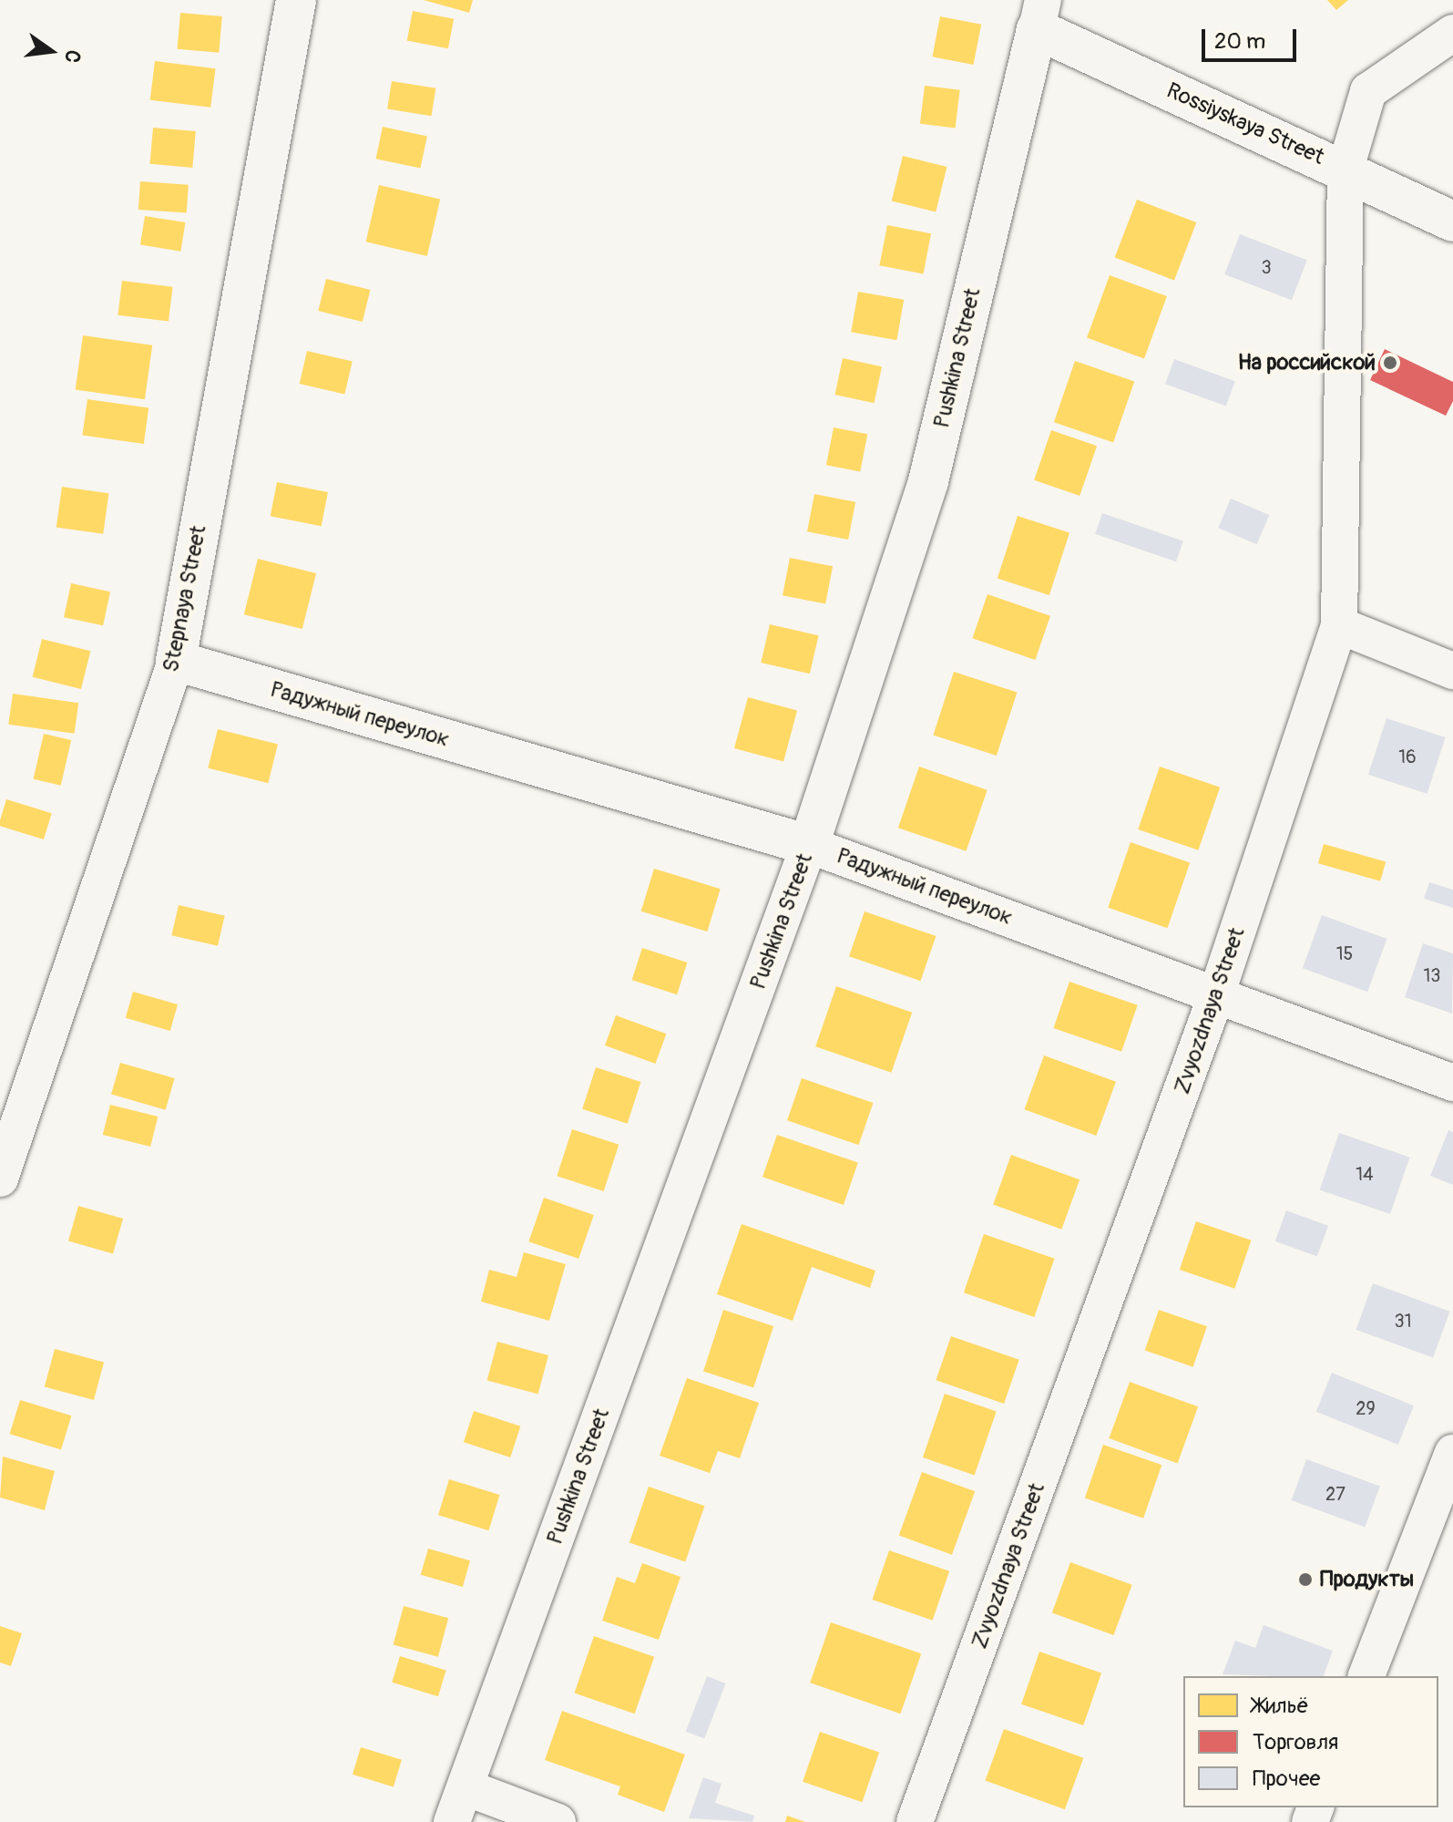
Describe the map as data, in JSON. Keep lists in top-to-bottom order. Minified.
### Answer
{"streets":{"street":["Rossiyskaya Street","Pushkina Street","Stepnaya Street","Радужный переулок","Zvyozdnaya Street"]},"crossings":[["Rossiyskaya Street","Pushkina Street"],["Rossiyskaya Street","Zvyozdnaya Street"],["Pushkina Street","Радужный переулок"],["Stepnaya Street","Радужный переулок"],["Радужный переулок","Zvyozdnaya Street"]],"places":["На российской","Продукты"],"house_numbers":["3","16","15","13","14","31","29","27"],"legend":["Жильё","Торговля","Прочее"],"scale_bar":"20 m","north":"right"}
